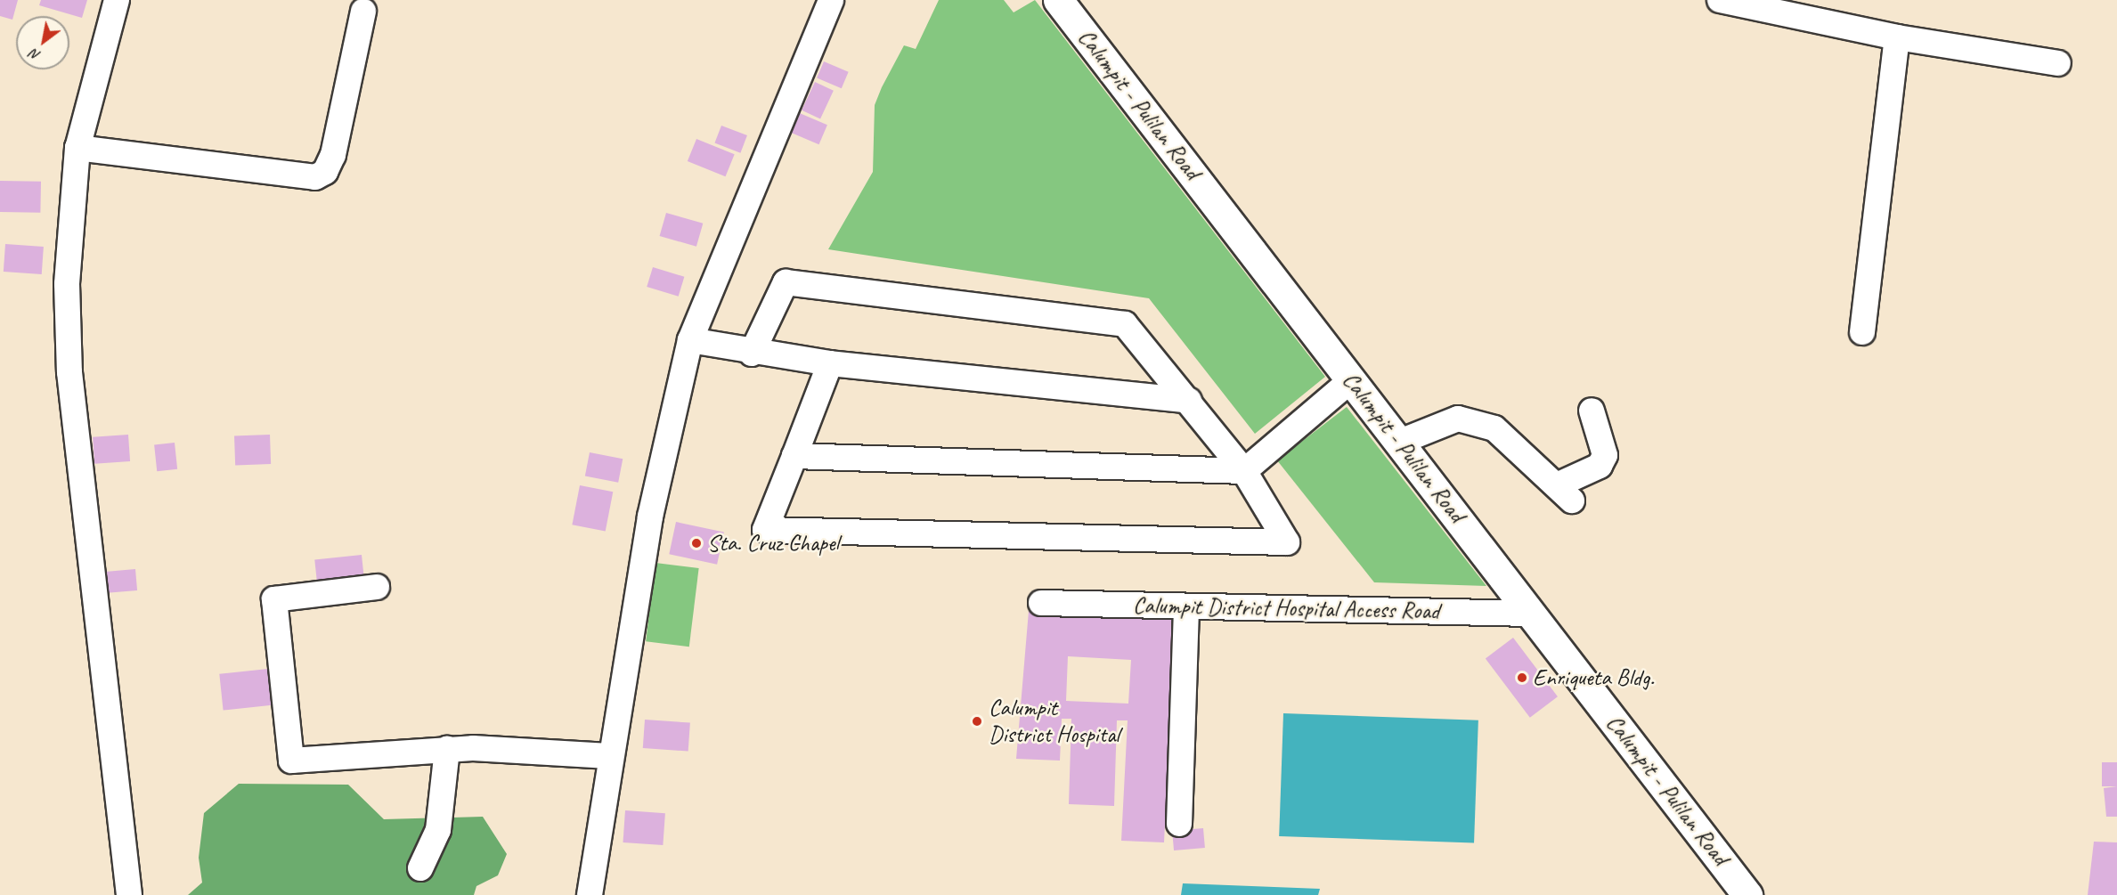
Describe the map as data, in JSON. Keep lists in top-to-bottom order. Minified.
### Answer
{"streets":{"main road":["Calumpit - Pulilan Road"],"street":["Calumpit District Hospital Access Road"]},"crossings":[["Calumpit - Pulilan Road","Calumpit District Hospital Access Road"]],"places":["Sta. Cruz Chapel","Enriqueta Bldg.","Calumpit District Hospital"],"north":"bottom left"}
